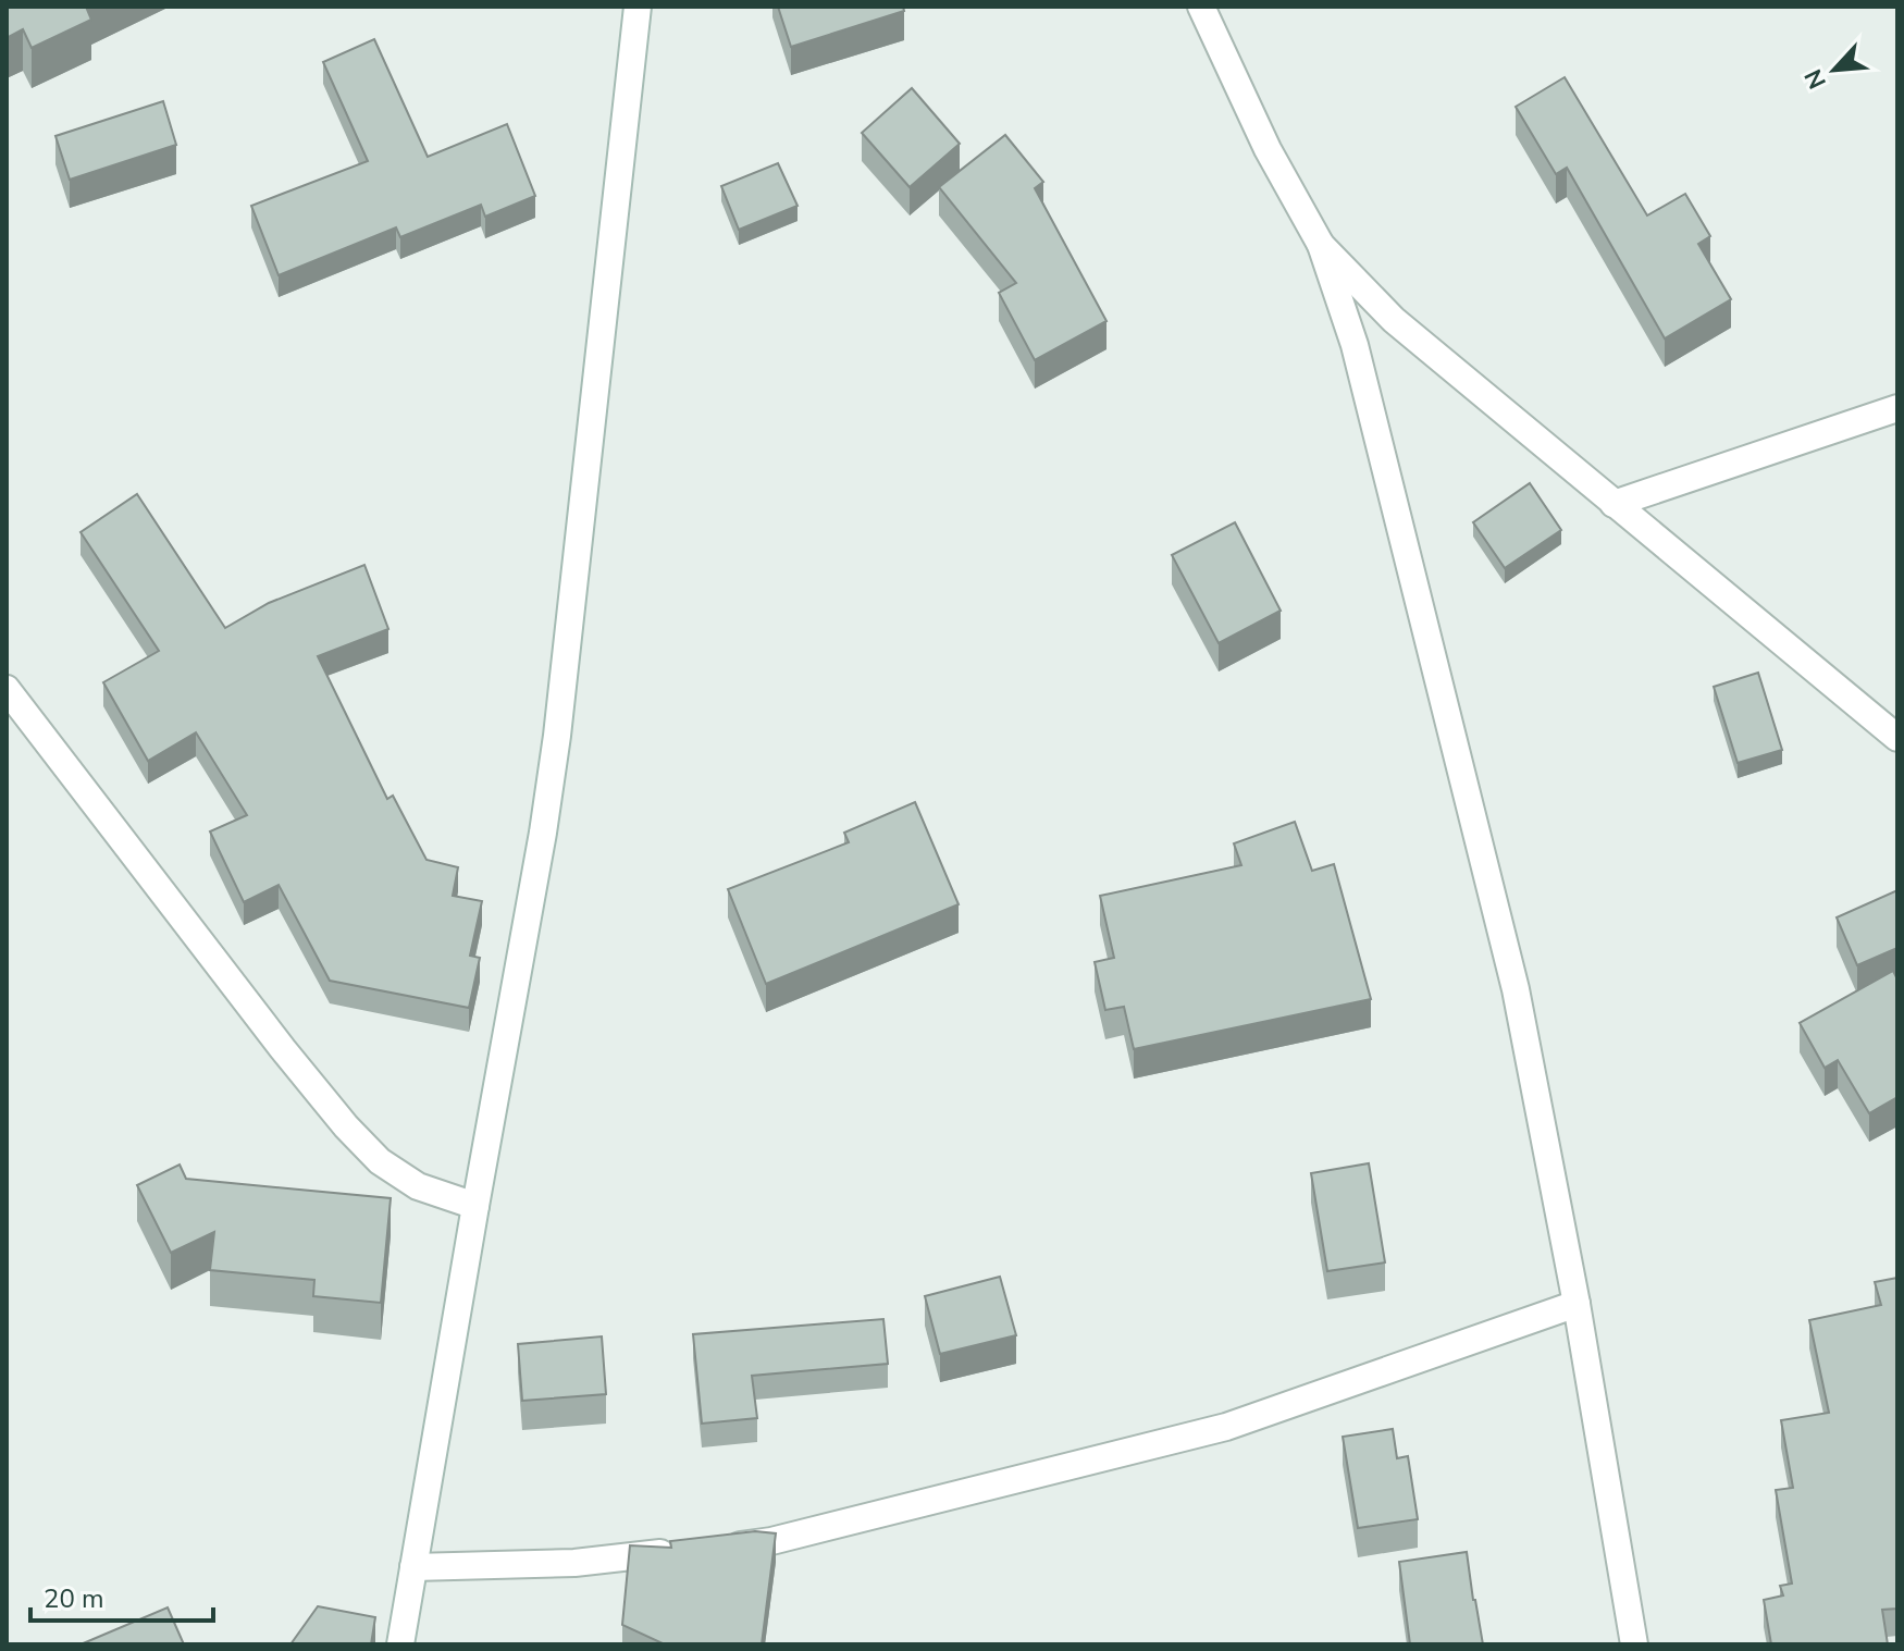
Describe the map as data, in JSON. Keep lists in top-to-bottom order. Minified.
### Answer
{"scale_bar":"20 m","north":"bottom left"}
